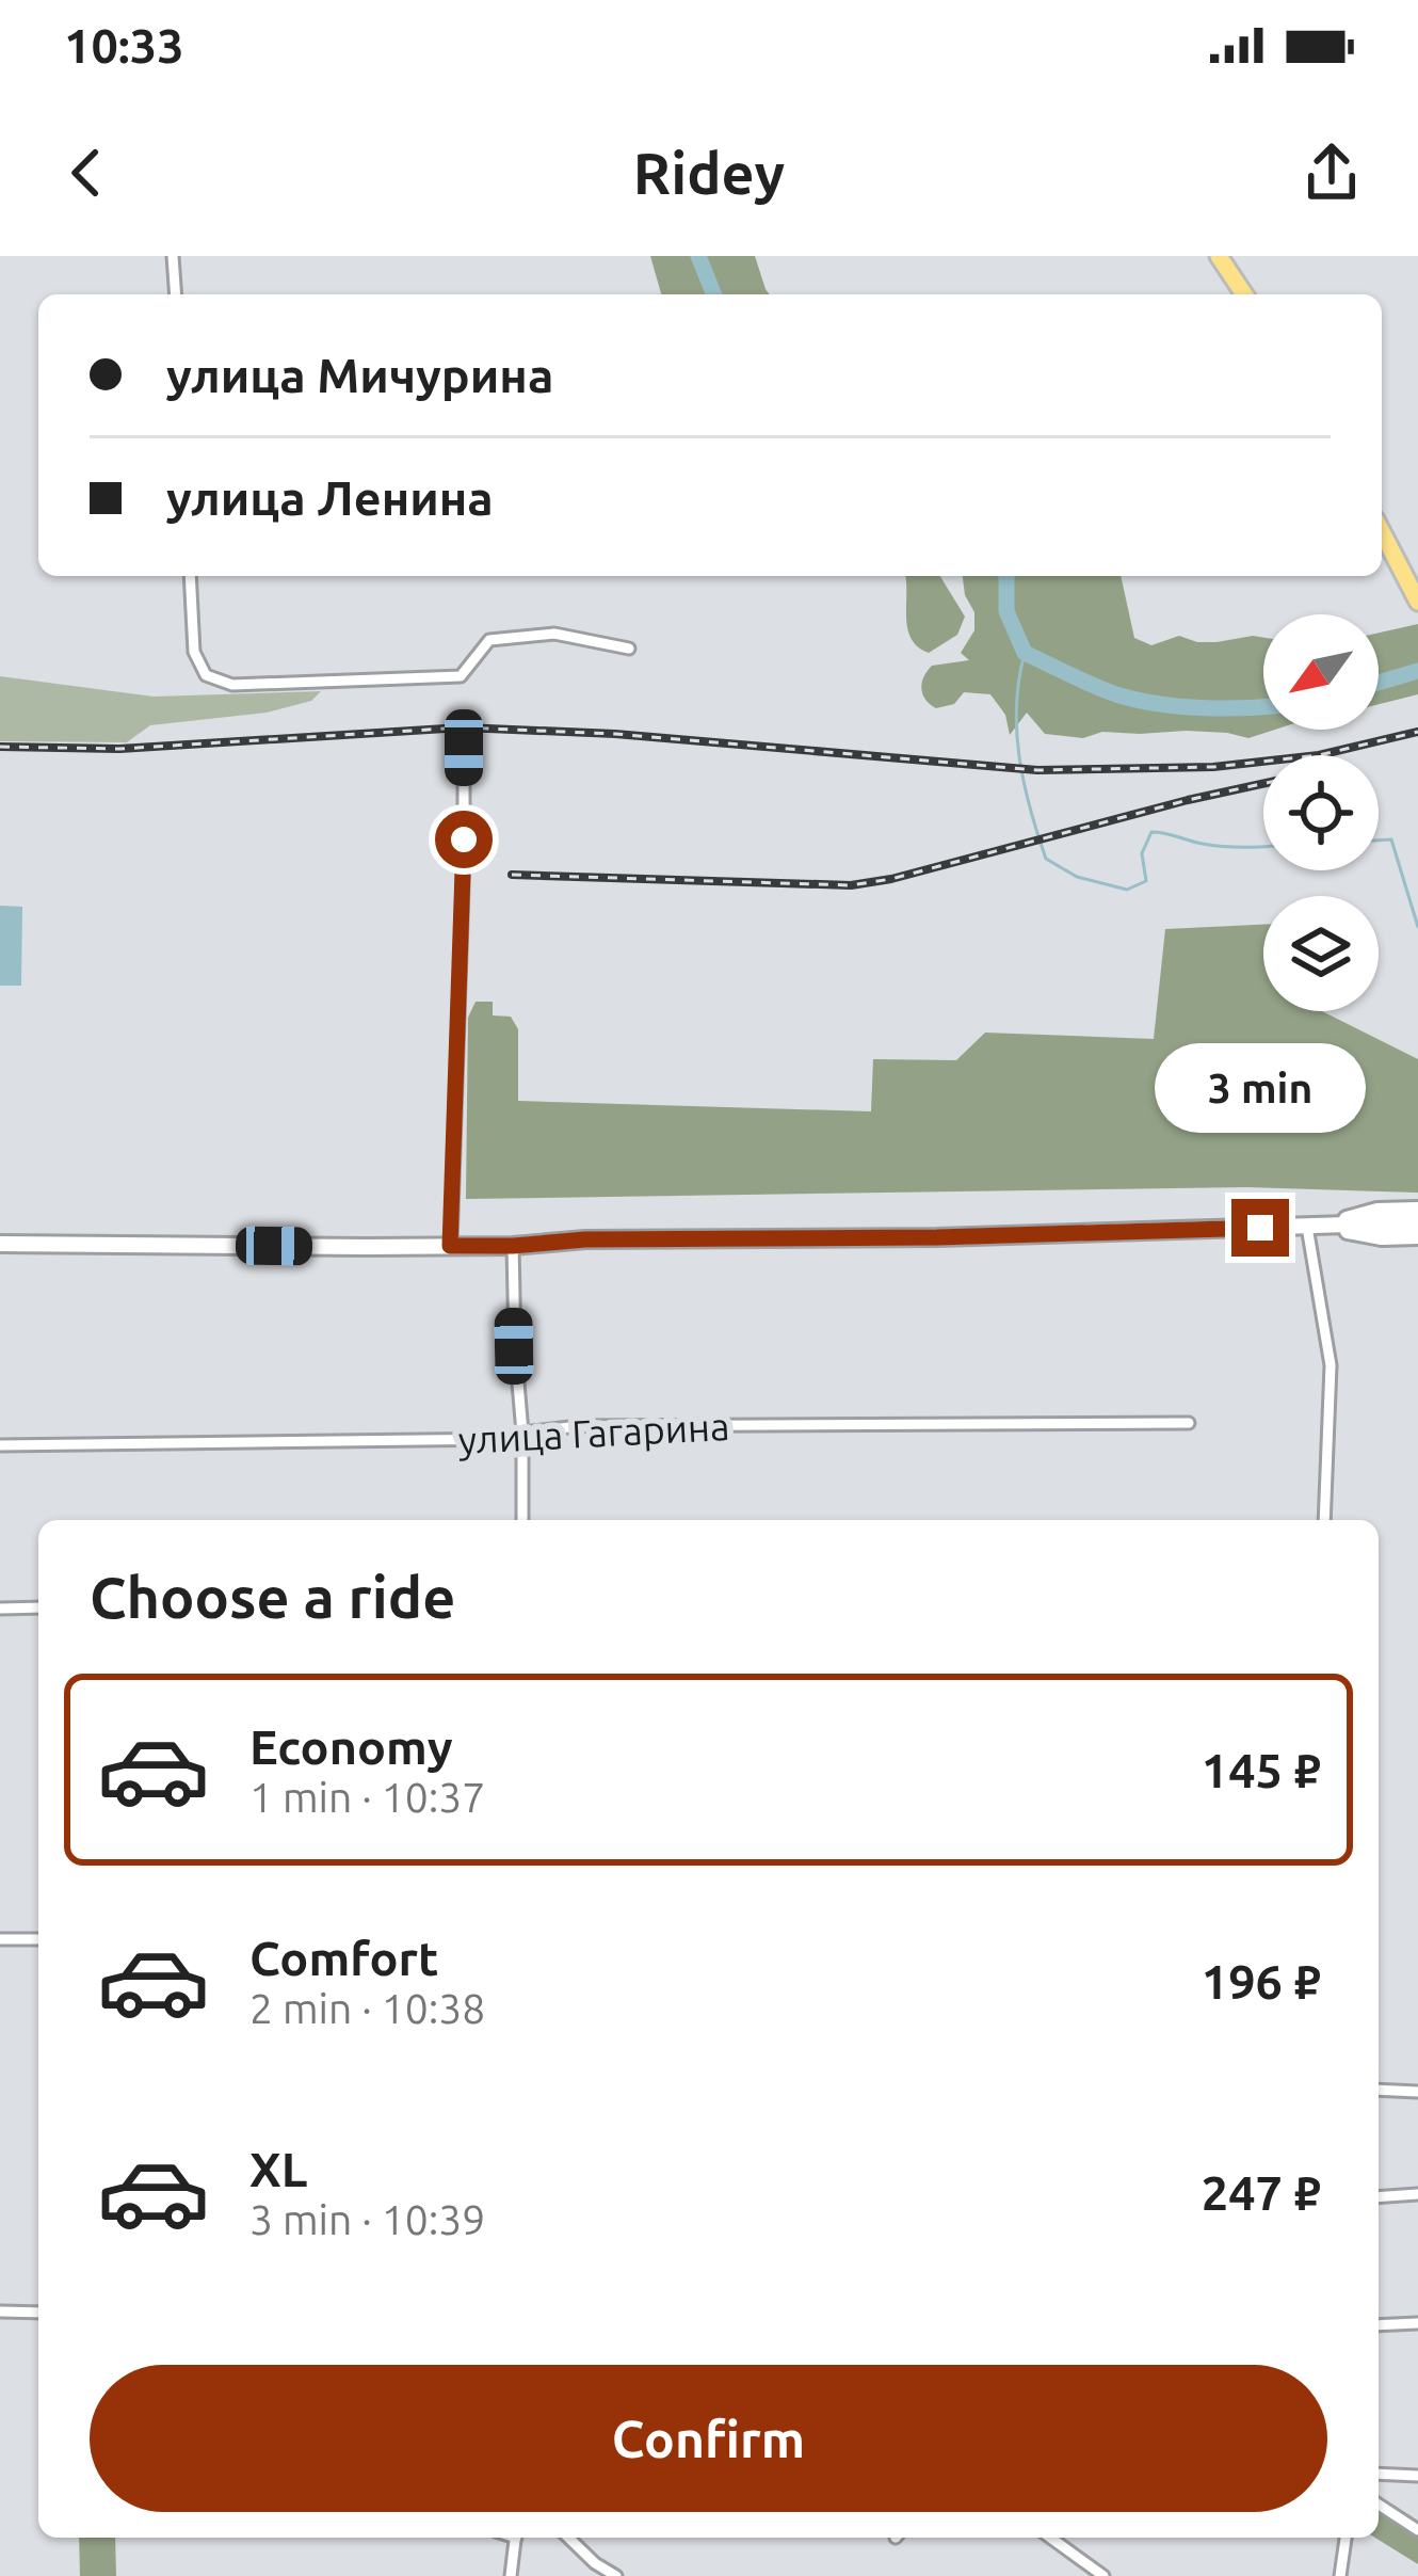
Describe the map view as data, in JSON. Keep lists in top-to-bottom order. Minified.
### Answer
{"streets":{"street":["улица Гагарина"]},"north":"bottom left","page":{"status":"10:33","header":"Ridey","banner":["улица Мичурина","улица Ленина"],"bubble":"3 min","heading":"Choose a ride","list":[{"name":"Economy","note":"1 min · 10:37","value":"145 ₽"},{"name":"Comfort","note":"2 min · 10:38","value":"196 ₽"},{"name":"XL","note":"3 min · 10:39","value":"247 ₽"}],"buttons":"Confirm"}}
